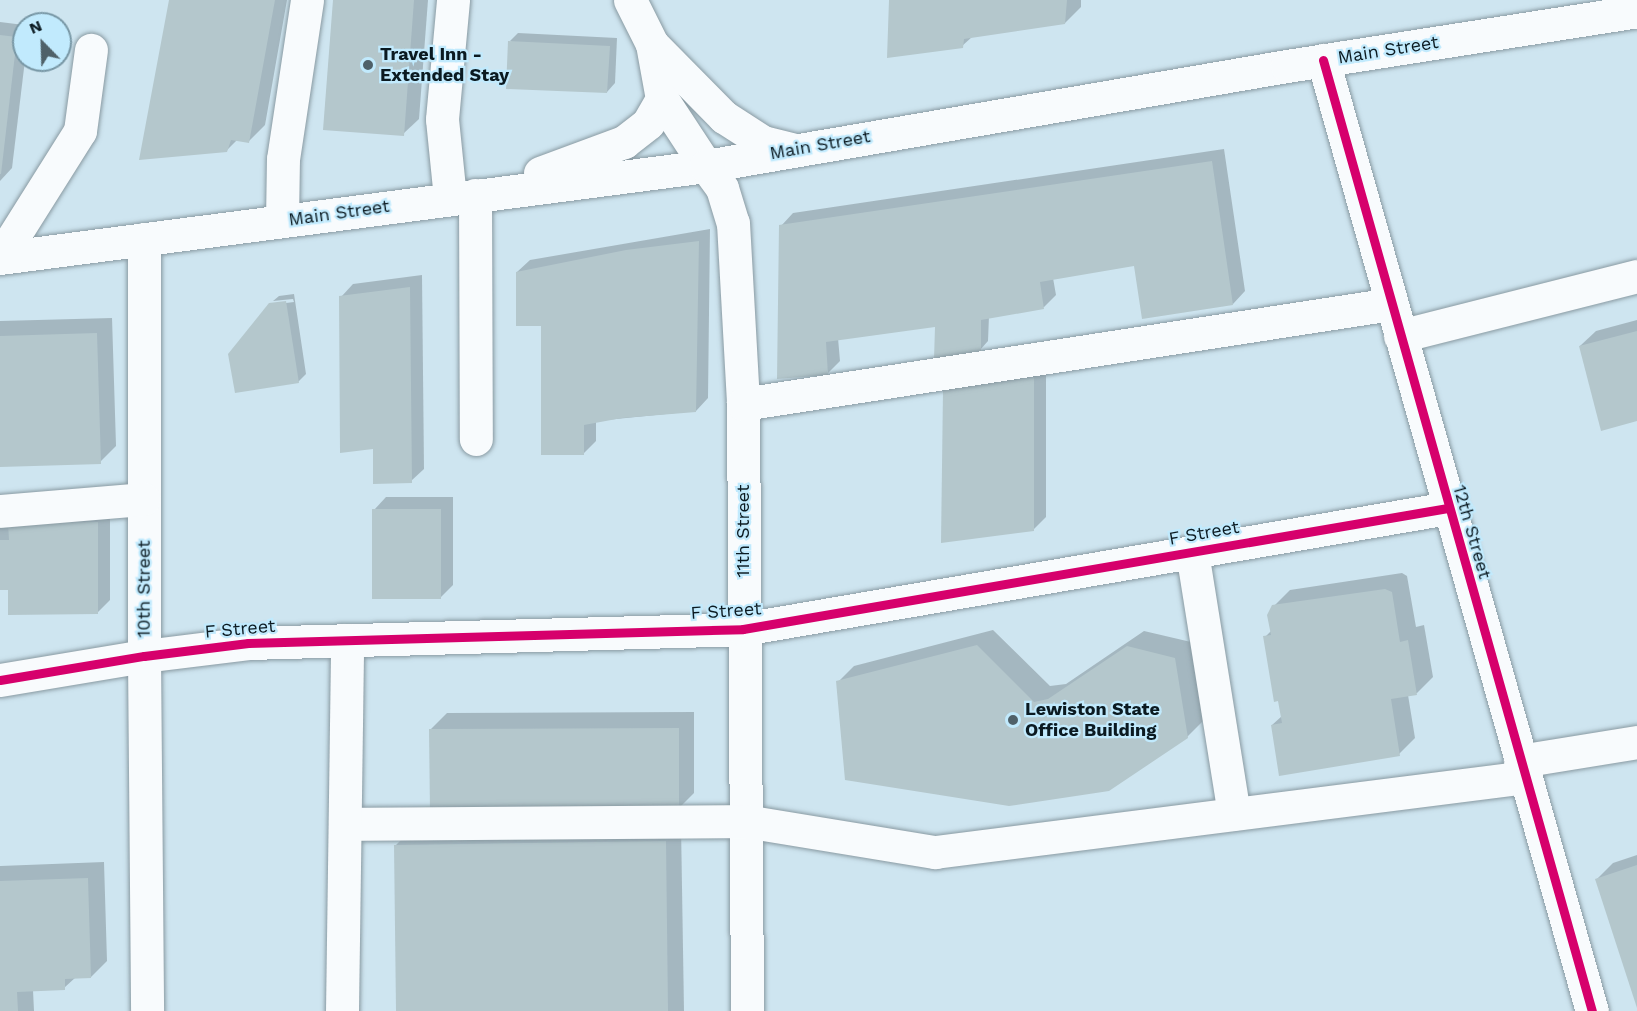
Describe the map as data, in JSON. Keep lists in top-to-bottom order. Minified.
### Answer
{"streets":{"street":["Main Street","11th Street","12th Street","F Street","10th Street"]},"crossings":[["Main Street","11th Street"],["Main Street","12th Street"],["Main Street","10th Street"],["11th Street","F Street"],["12th Street","F Street"],["F Street","10th Street"]],"places":["Travel Inn - Extended Stay","Lewiston State Office Building"],"north":"top left"}
